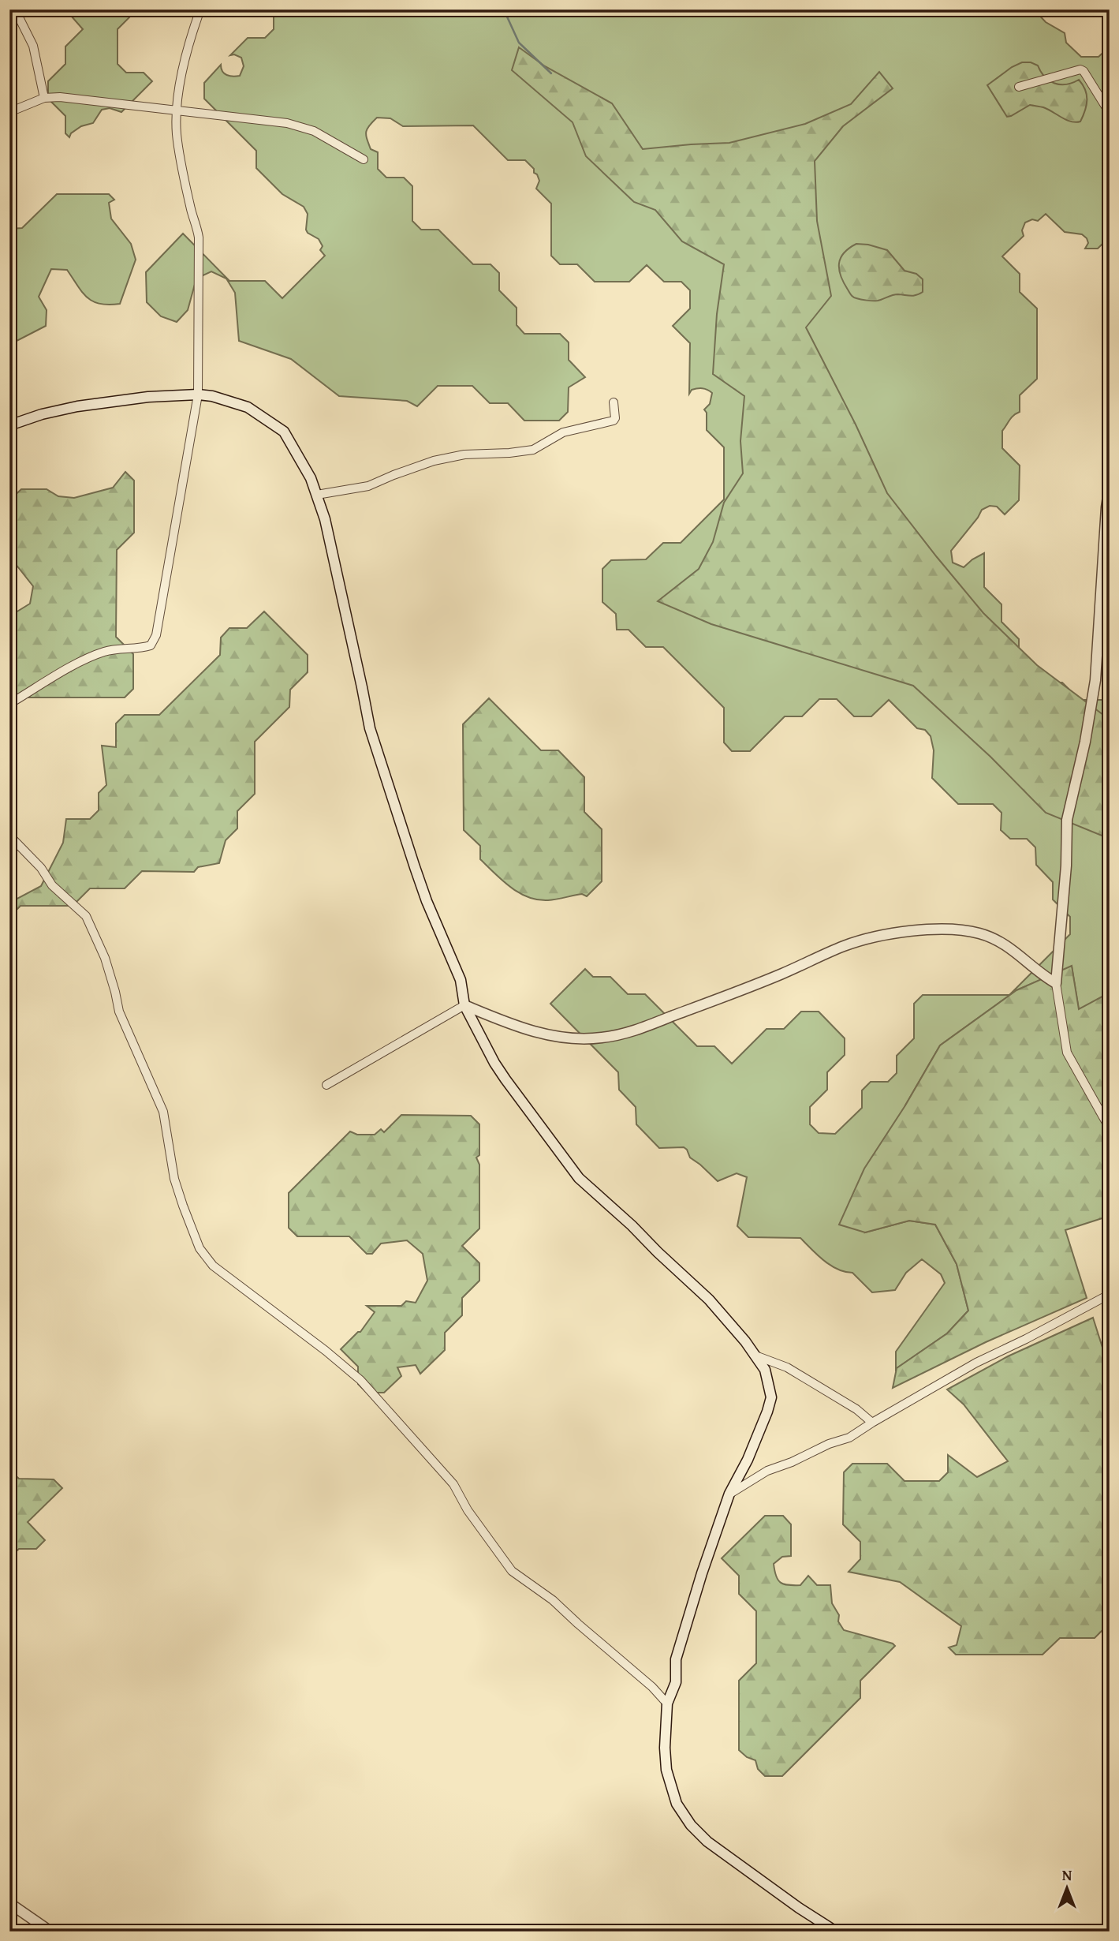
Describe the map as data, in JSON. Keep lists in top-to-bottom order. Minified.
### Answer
{"north":"top"}
